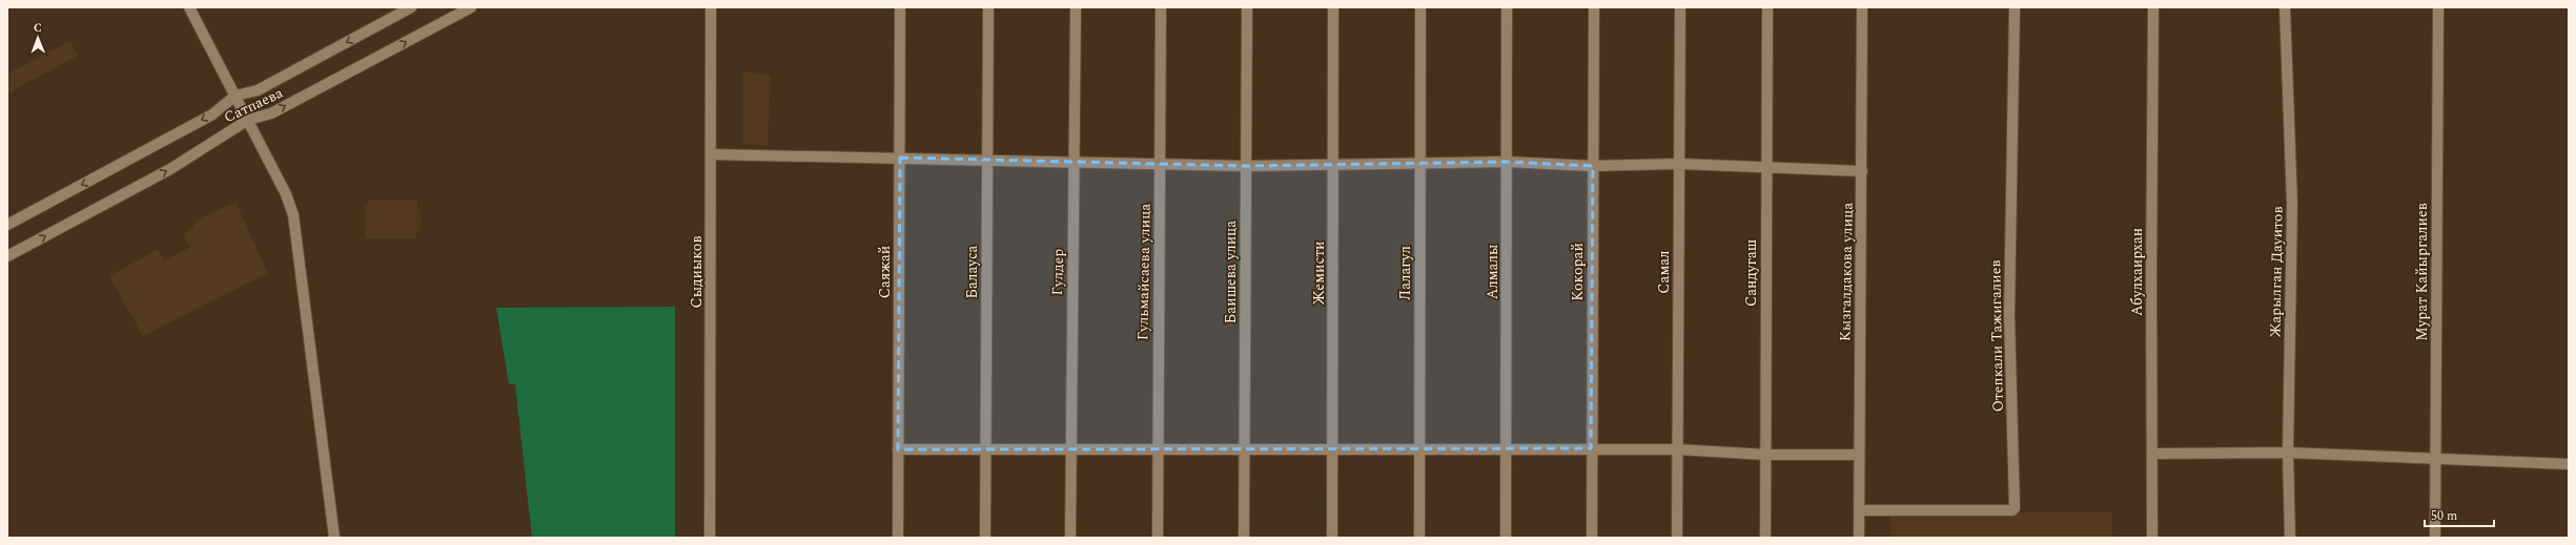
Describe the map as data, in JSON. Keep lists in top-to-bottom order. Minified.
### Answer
{"streets":{"street":["Сатпаева","Сыдиыков","Саяжай","Балауса","Гулдер","Гульмайсаева улица","Баишева улица","Алмалы","Кокорай","Самал","Кызгалдакова улица","Абулхаирхан","Жарылган Дауитов","Мурат Кайыргалиев","Жемисти","Лалагул","Сандугаш","Отепкали Тажигалиев"]},"crossings":[["Кызгалдакова улица","Отепкали Тажигалиев"]],"scale_bar":"50 m","north":"top"}
